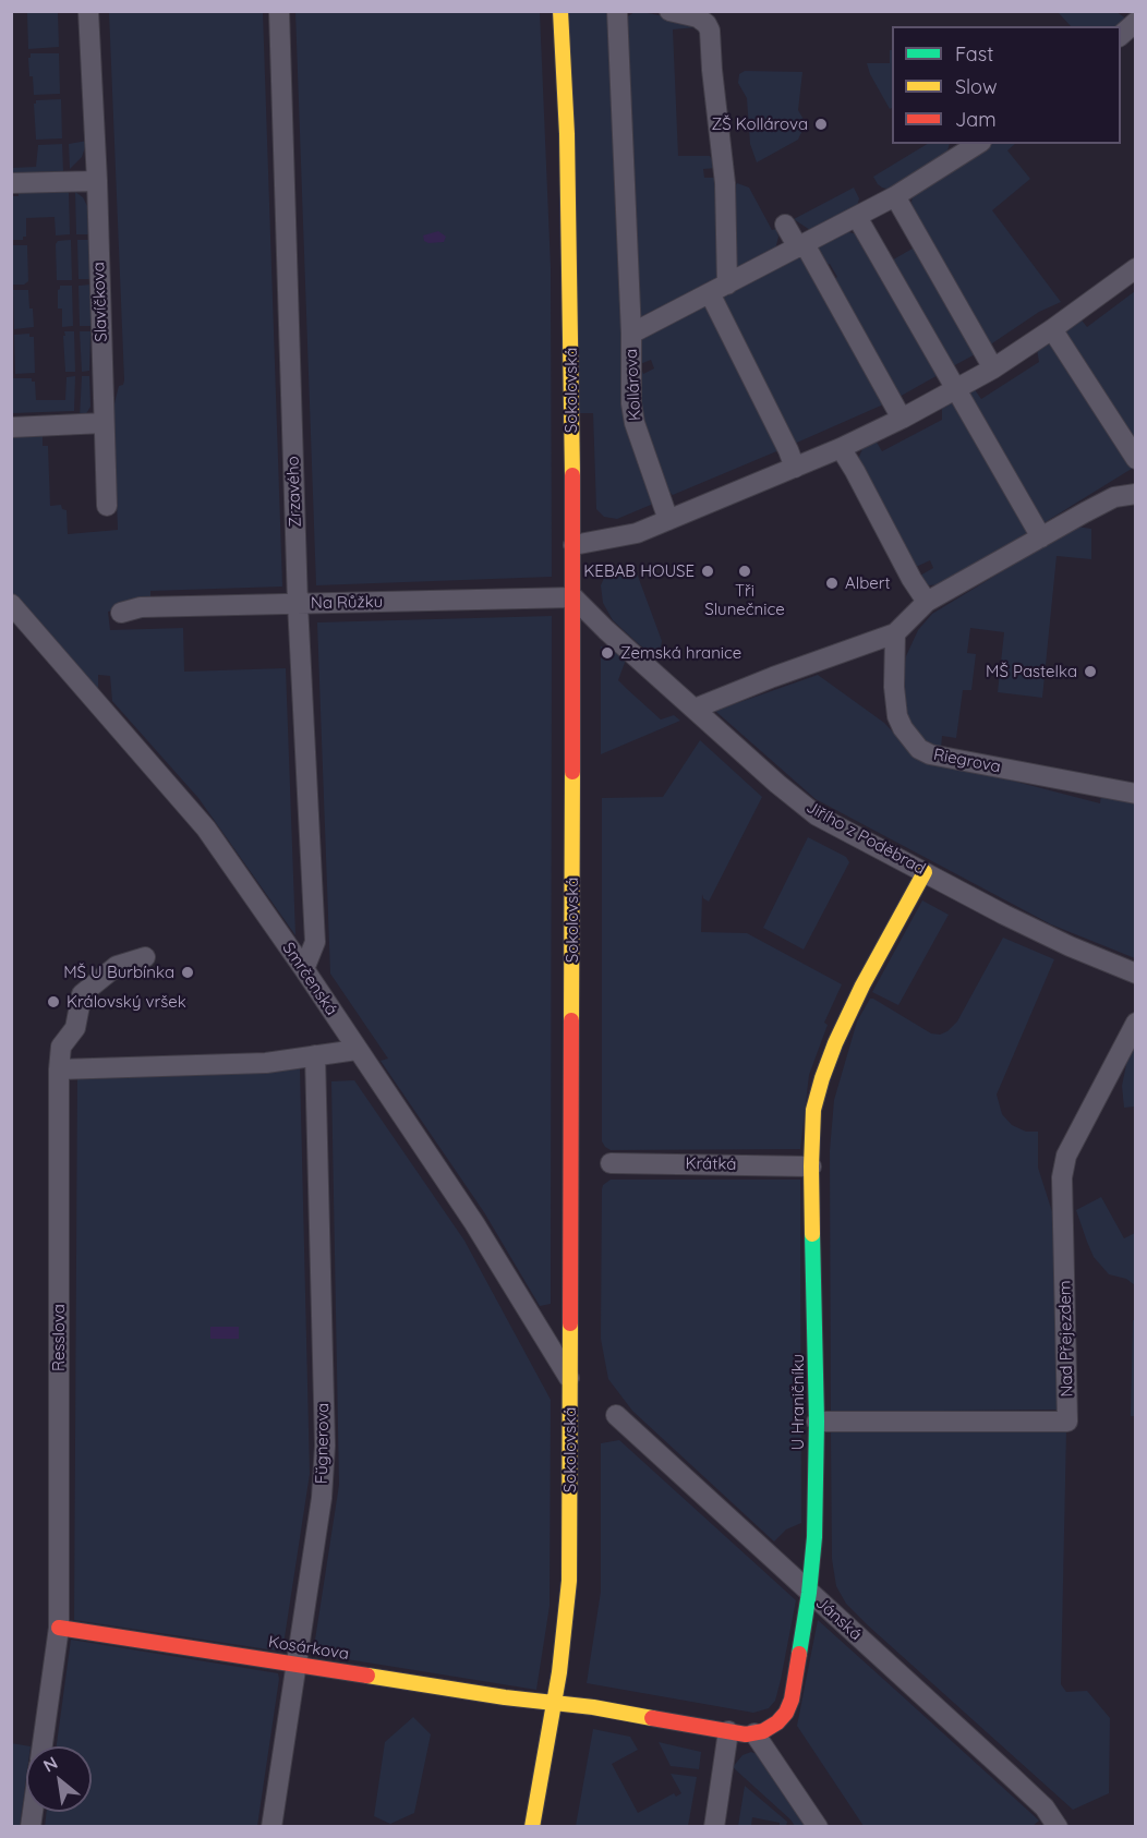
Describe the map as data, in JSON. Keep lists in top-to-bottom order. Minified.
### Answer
{"streets":{"street":["Slavíčkova","Kollárova","Sokolovská","Zrzavého","Na Růžku","Riegrova","Jiřího z Poděbrad","Smrčenská","Krátká","Resslova","Nad Přejezdem","U Hraničníku","Fügnerova","Jánská","Kosárkova"]},"crossings":[["Sokolovská","Na Růžku"],["Sokolovská","Jiřího z Poděbrad"],["Sokolovská","Smrčenská"],["Sokolovská","Kosárkova"],["Zrzavého","Na Růžku"],["Zrzavého","Smrčenská"],["Na Růžku","Jiřího z Poděbrad"],["Jiřího z Poděbrad","U Hraničníku"],["Krátká","U Hraničníku"],["Resslova","Kosárkova"],["Nad Přejezdem","U Hraničníku"],["U Hraničníku","Jánská"],["Fügnerova","Kosárkova"]],"places":["ZŠ Kollárova","KEBAB HOUSE","Tři Slunečnice","Albert","Zemská hranice","MŠ Pastelka","MŠ U Burbínka","Královský vršek"],"legend":["Fast","Slow","Jam"],"north":"top left"}
